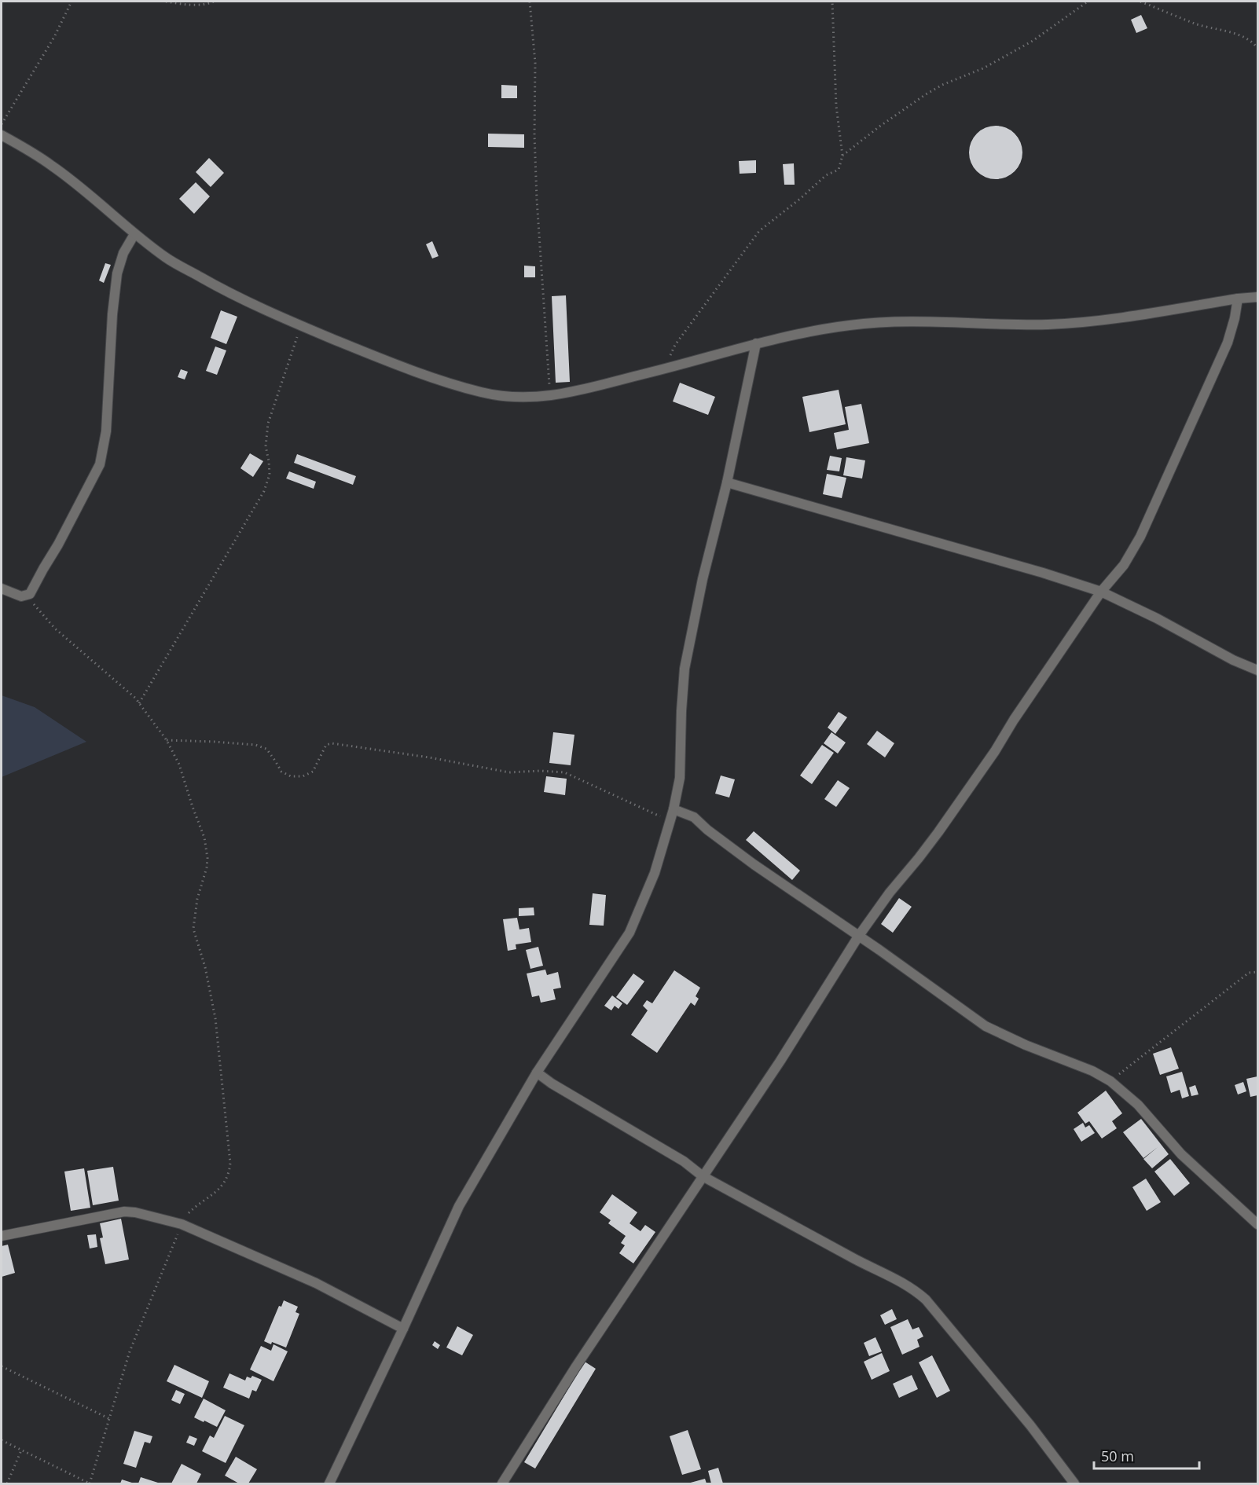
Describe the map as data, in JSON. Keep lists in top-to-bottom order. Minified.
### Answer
{"scale_bar":"50 m"}
